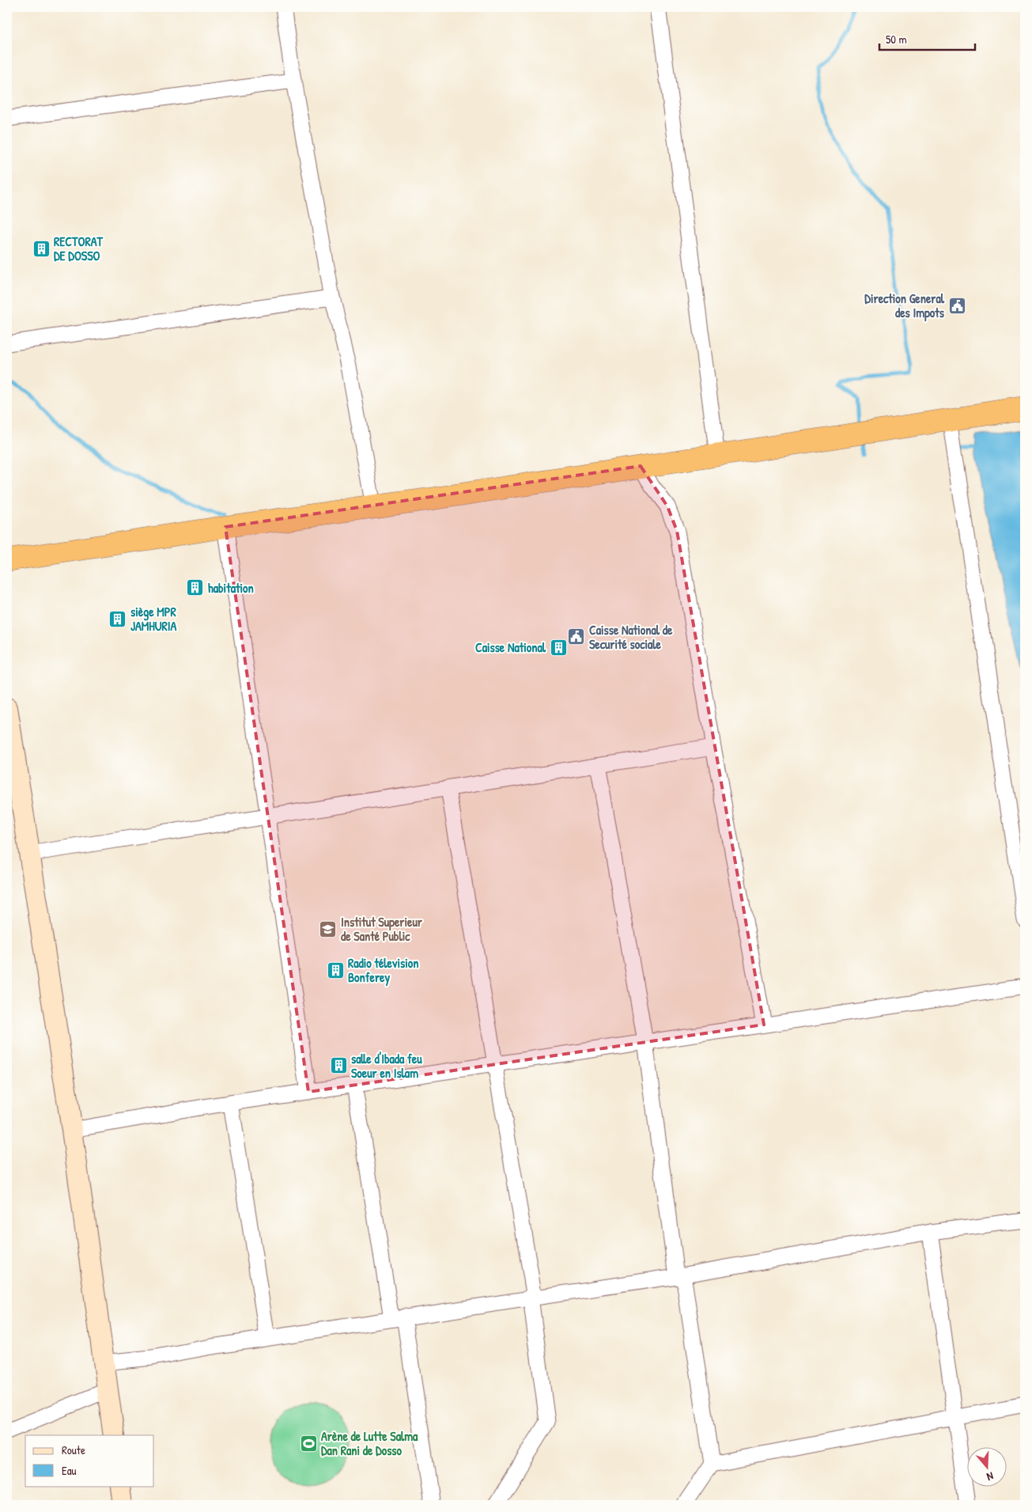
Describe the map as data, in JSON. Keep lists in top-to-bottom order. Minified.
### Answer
{"places":{"building":["RECTORAT DE DOSSO","habitation","siège MPR JAMHURIA","Caisse National","Radio télevision Bonferey","salle d'Ibada feu Soeur en Islam"],"public building":["Direction General des Impots","Caisse National de Securité sociale"],"school or university":["Institut Superieur de Santé Public"],"sports":["Arène de Lutte Salma Dan Rani de Dosso"]},"legend":["Route","Eau"],"scale_bar":"50 m","north":"bottom"}
